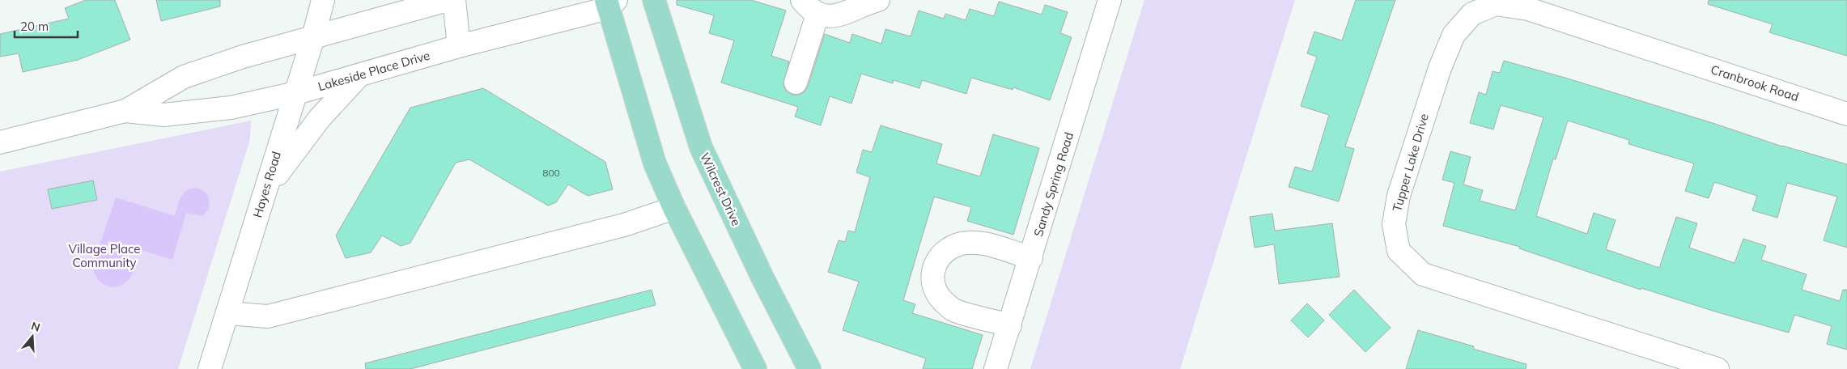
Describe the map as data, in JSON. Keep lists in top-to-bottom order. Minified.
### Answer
{"streets":{"main road":["Wilcrest Drive"],"street":["Lakeside Place Drive","Cranbrook Road","Tupper Lake Drive","Hayes Road","Sandy Spring Road"]},"crossings":[["Lakeside Place Drive","Hayes Road"],["Cranbrook Road","Tupper Lake Drive"]],"parks":["Village Place Community"],"house_numbers":["800"],"scale_bar":"20 m","north":"top"}
